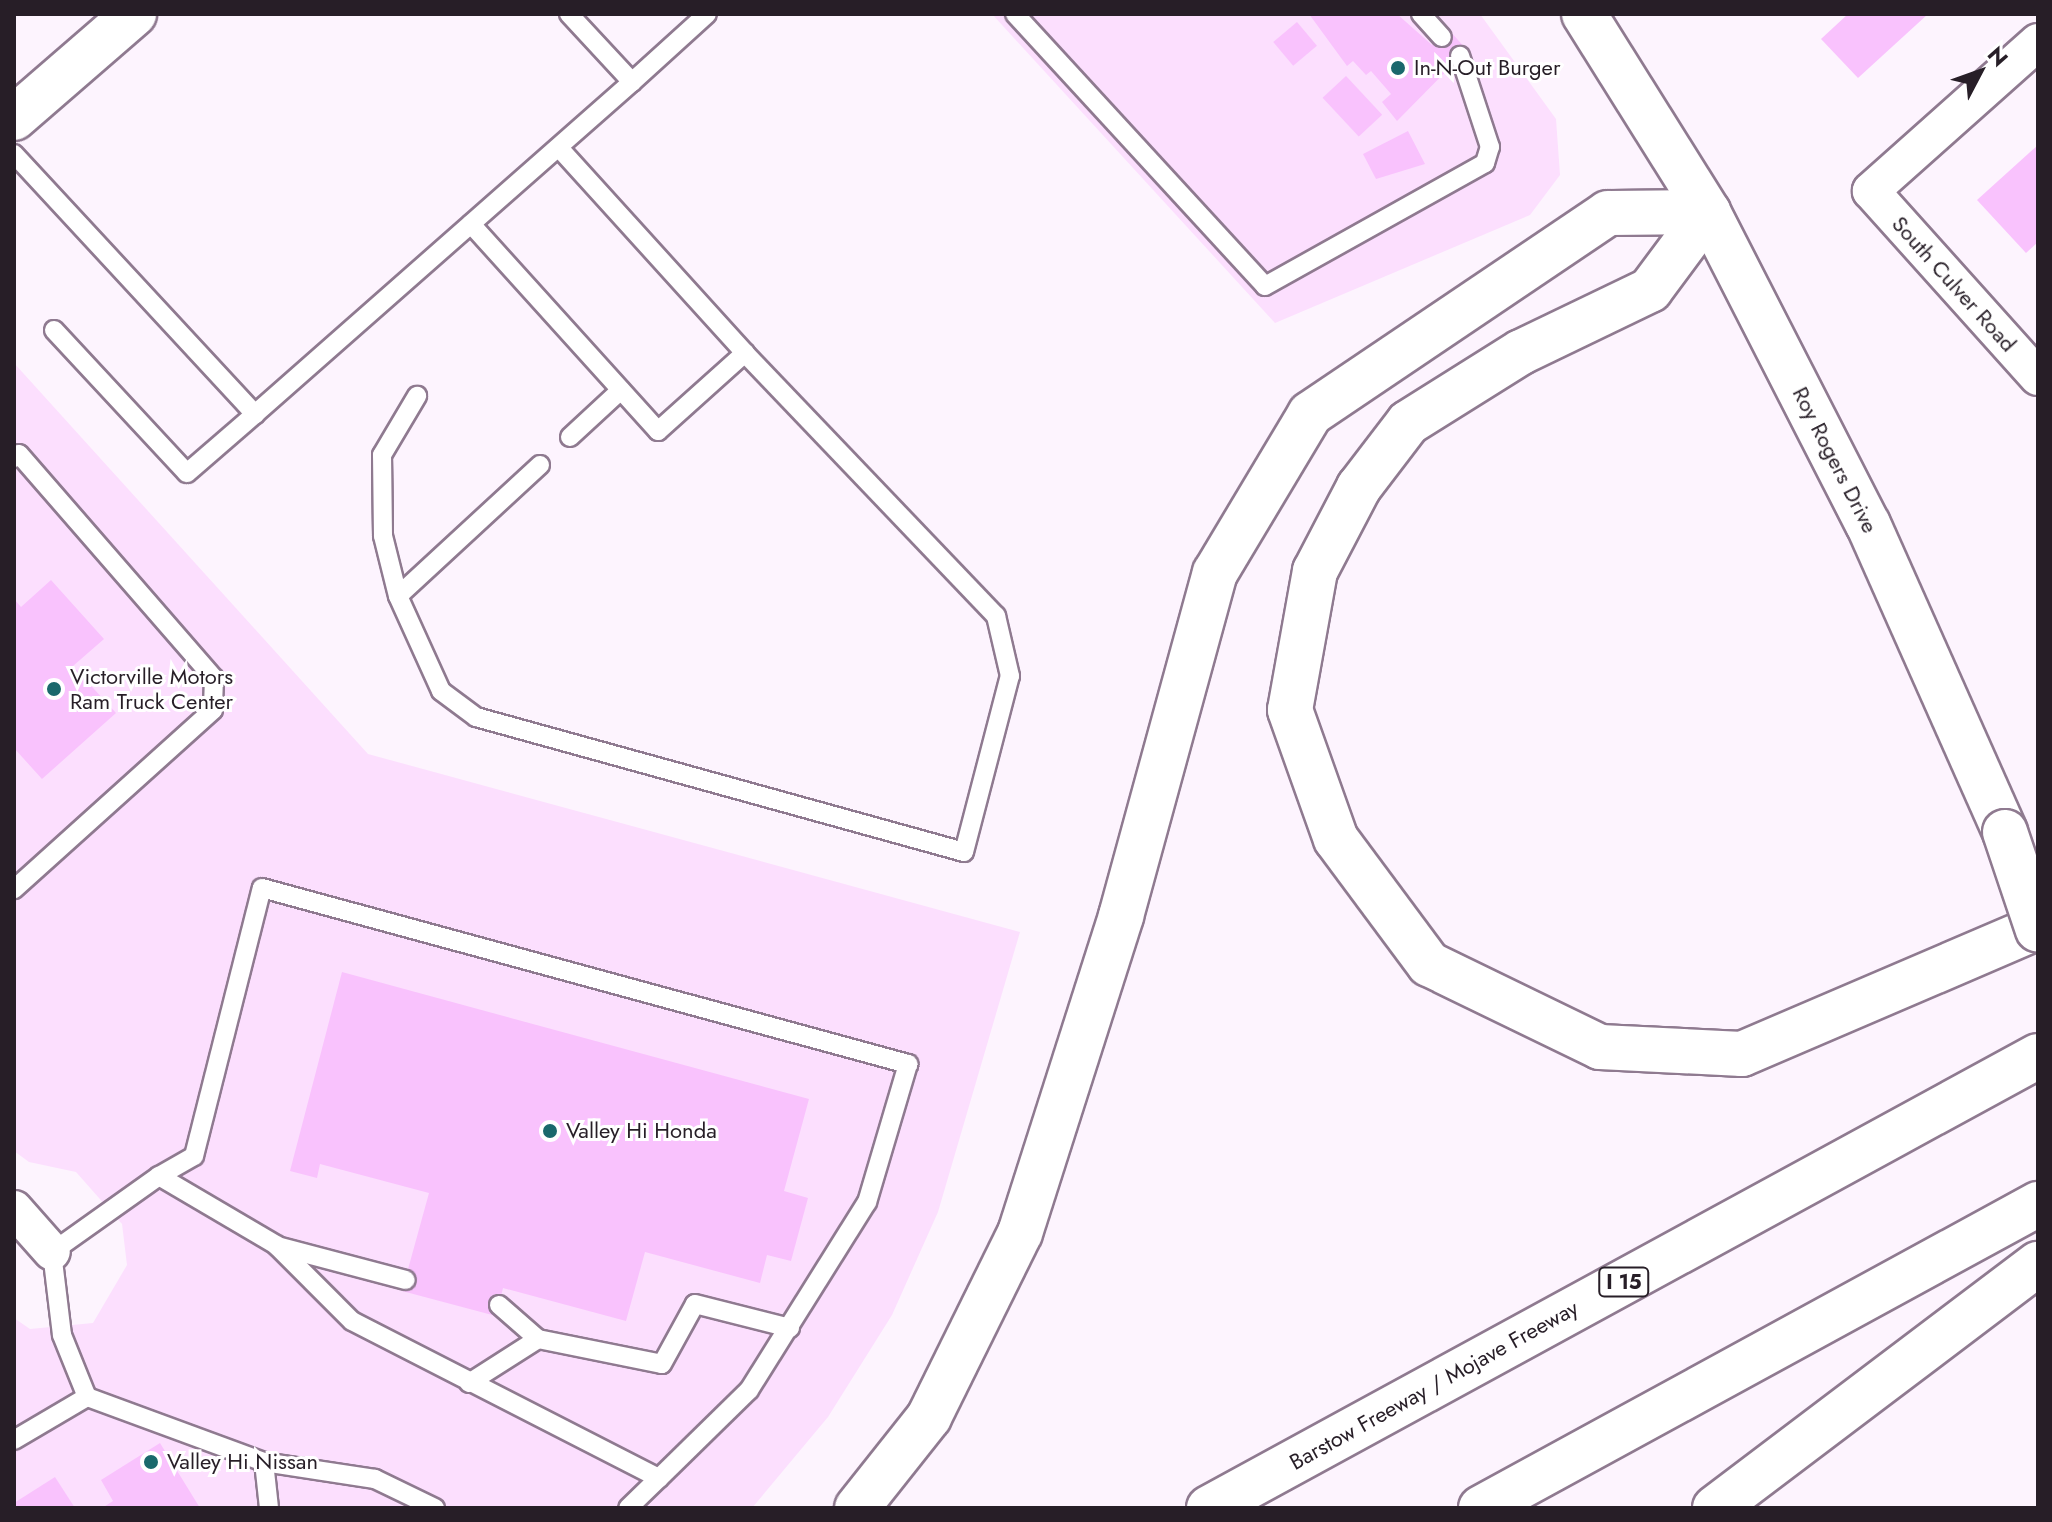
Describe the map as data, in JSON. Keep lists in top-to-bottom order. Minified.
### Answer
{"streets":{"main road":["Roy Rogers Drive","I 15","Barstow Freeway / Mojave Freeway"],"street":["South Culver Road"]},"places":["In-N-Out Burger","Victorville Motors Ram Truck Center","Valley Hi Honda","Valley Hi Nissan"],"north":"top right"}
